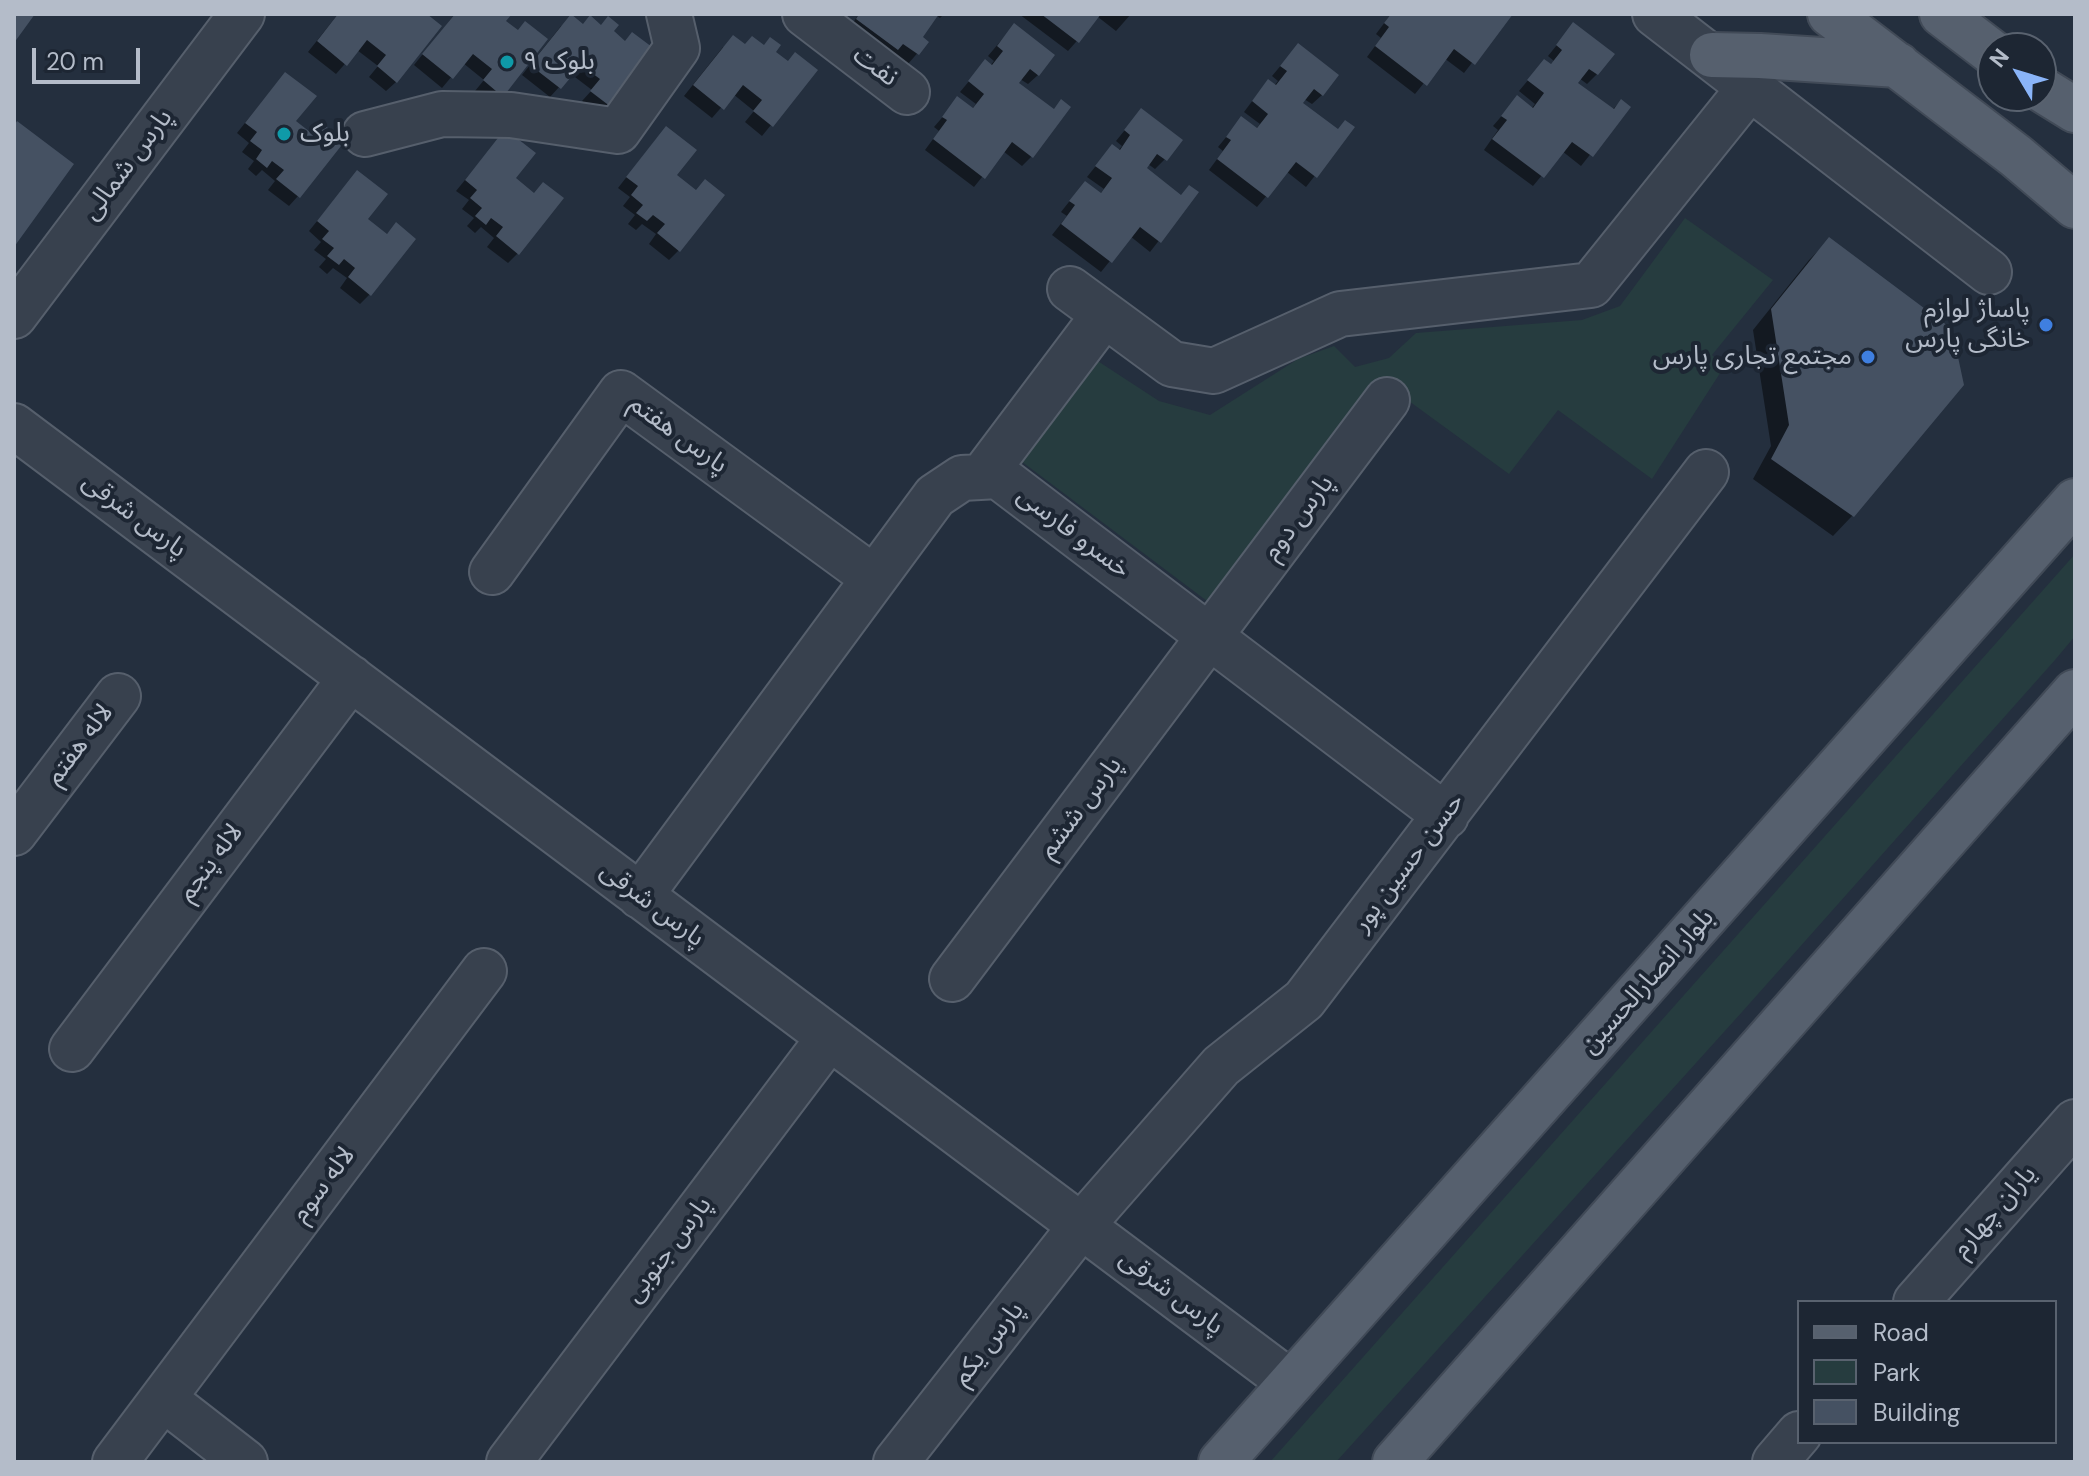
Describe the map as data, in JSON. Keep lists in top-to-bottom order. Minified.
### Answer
{"streets":{"main road":["بلوار انصارالحسین"],"street":["نفت","پارس شمالی","پارس هفتم","پارس شرقی","پارس دوم","خسرو فارسی","لاله هفتم","پارس ششم","لاله پنجم","حسن حسین پور","لاله سوم","یاران چهارم","پارس جنوبی","پارس یکم"]},"crossings":[["پارس شرقی","لاله پنجم"],["پارس شرقی","حسن حسین پور"],["پارس شرقی","بلوار انصارالحسین"],["پارس شرقی","پارس جنوبی"],["پارس شرقی","پارس یکم"],["پارس دوم","خسرو فارسی"],["پارس دوم","پارس ششم"],["خسرو فارسی","پارس ششم"],["خسرو فارسی","حسن حسین پور"],["حسن حسین پور","پارس یکم"]],"places":["بلوک ۹","بلوک","پاساژ لوازم خانگی پارس","مجتمع تجاری پارس"],"legend":["Road","Park","Building"],"scale_bar":"20 m","north":"top left"}
